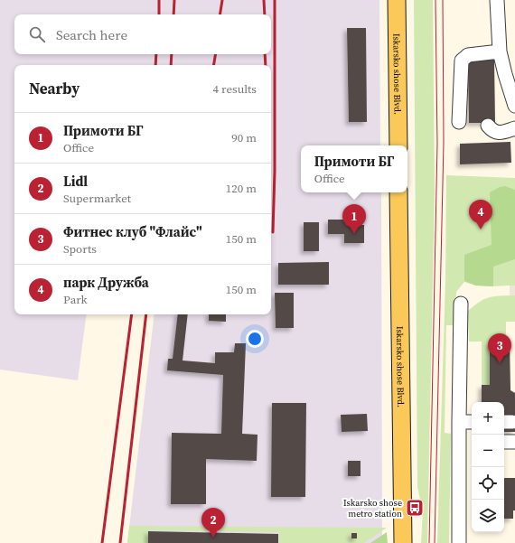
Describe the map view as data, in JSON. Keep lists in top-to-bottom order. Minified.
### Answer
{"streets":{"main road":["Iskarsko shose Blvd."]},"places":{"bus stop":["Iskarsko shose metro station"]},"page":{"search":"Search here","heading":["Nearby","4 results"],"list":[{"mark":"1","name":"Примоти БГ","note":"Office","value":"90 m"},{"mark":"2","name":"Lidl","note":"Supermarket","value":"120 m"},{"mark":"3","name":"Фитнес клуб \"Флайс\"","note":"Sports","value":"150 m"},{"mark":"4","name":"парк Дружба","note":"Park","value":"150 m"}],"popup":["Примоти БГ","Office"],"pins":["4","1","3","2"],"map_buttons":["+","−"]}}
